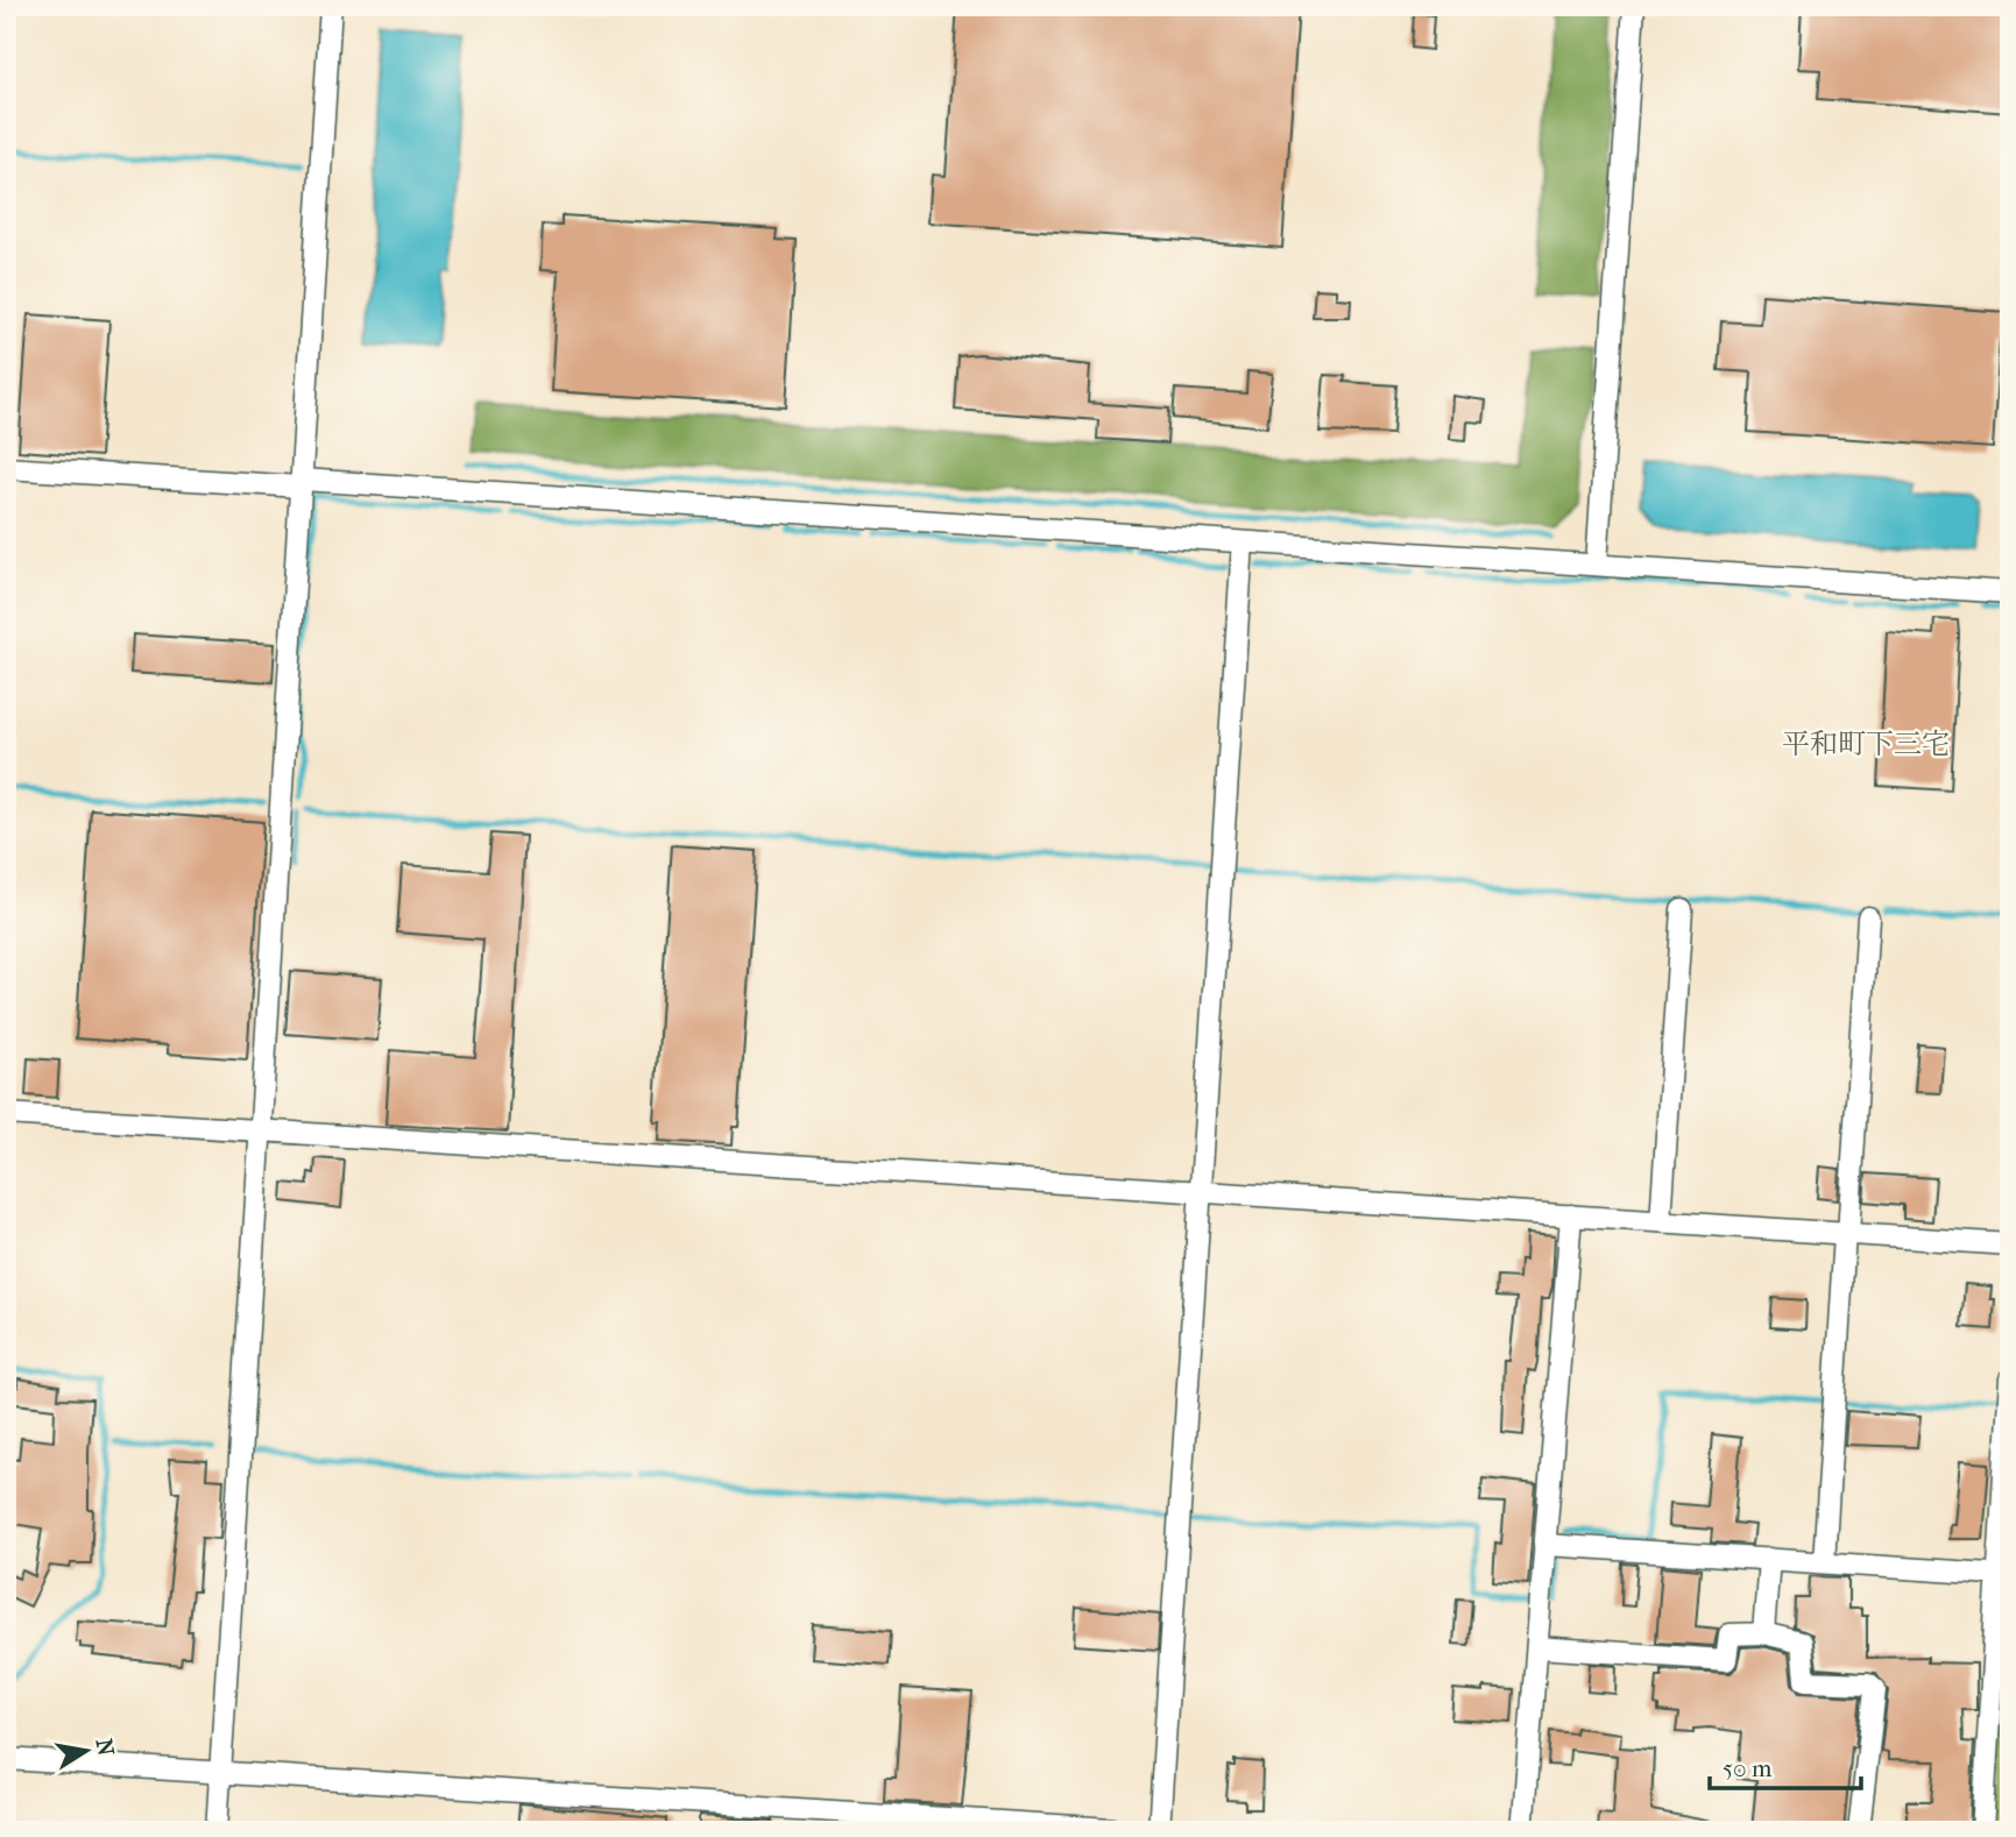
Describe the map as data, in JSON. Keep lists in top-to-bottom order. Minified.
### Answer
{"districts":["平和町下三宅"],"scale_bar":"50 m","north":"right"}
